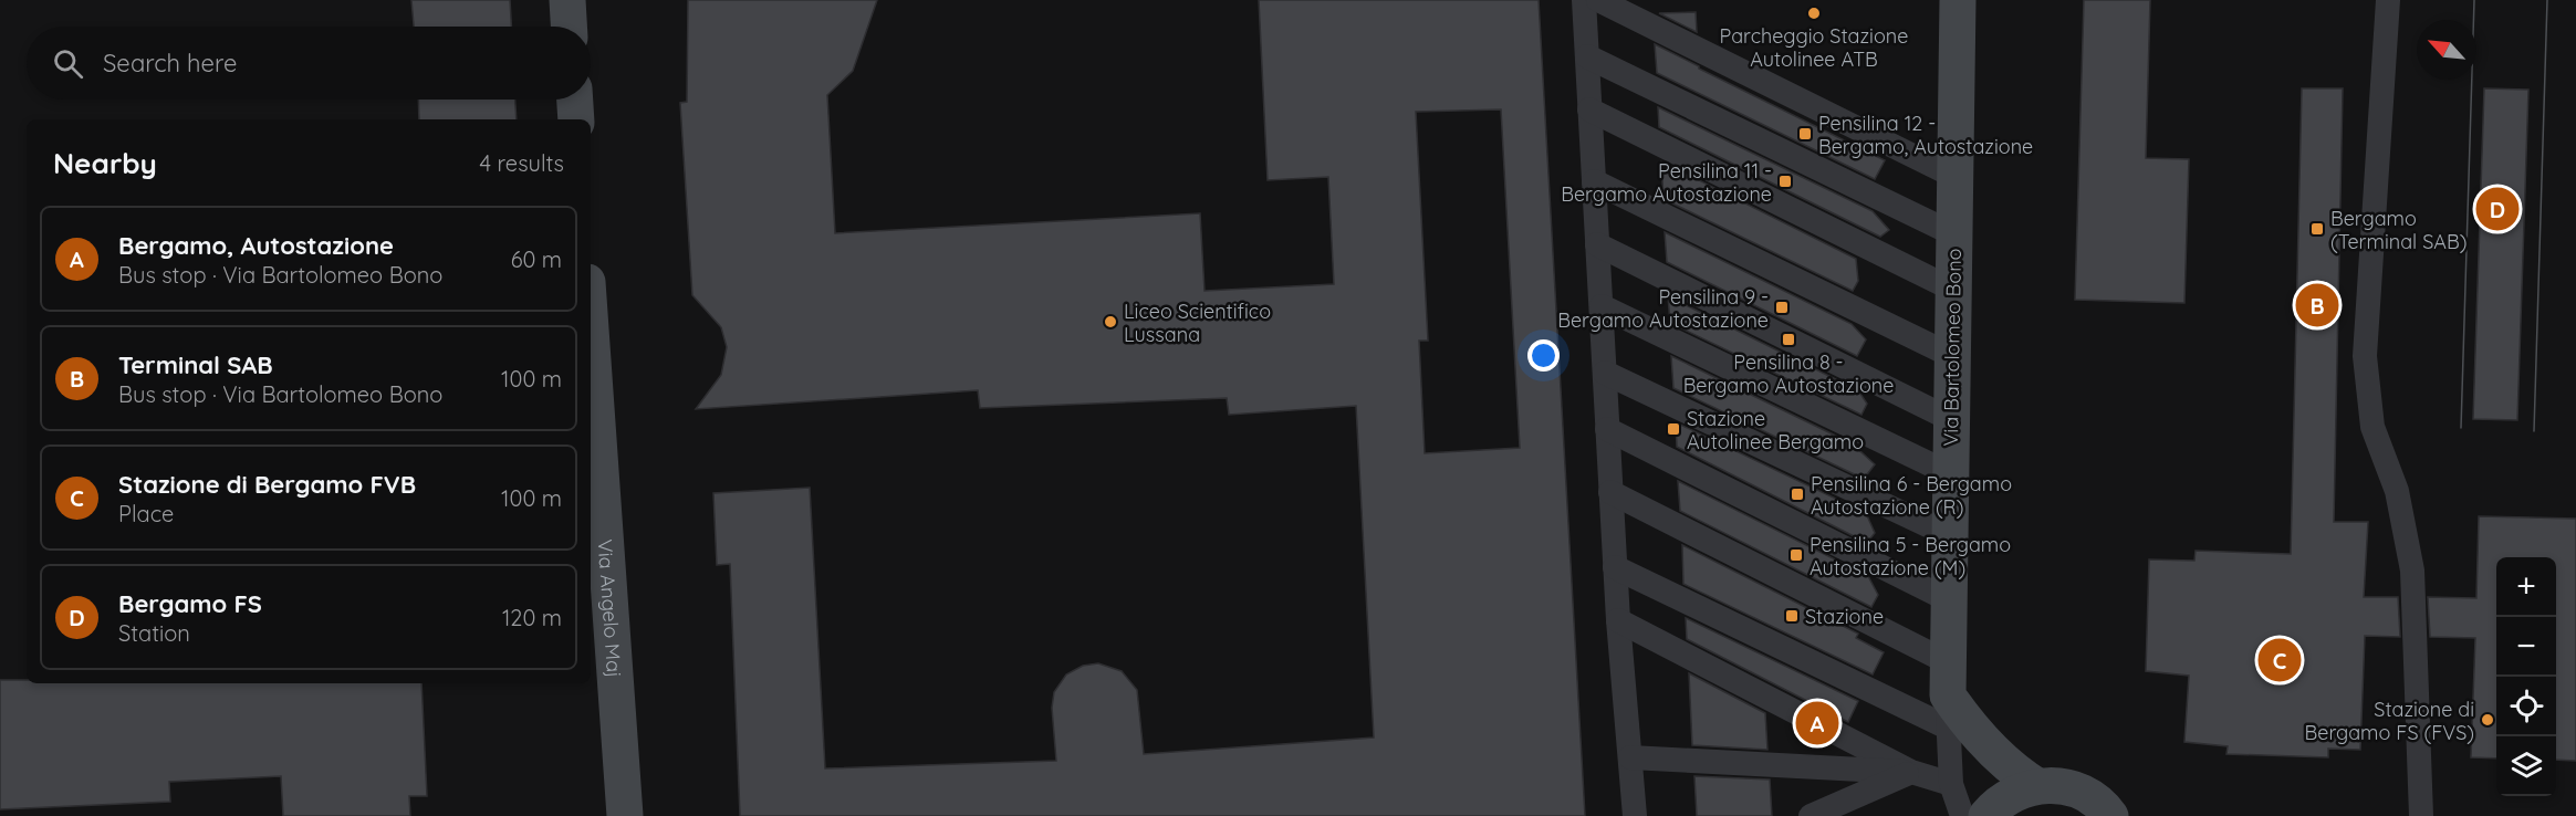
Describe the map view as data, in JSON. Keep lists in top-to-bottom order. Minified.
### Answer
{"streets":{"main road":["Via Bartolomeo Bono","Via Angelo Maj"]},"places":{"other":["Parcheggio Stazione Autolinee ATB","Liceo Scientifico Lussana","Stazione di Bergamo FS (FVS)"],"transit":["Pensilina 12 - Bergamo, Autostazione","Pensilina 11 - Bergamo Autostazione","Bergamo (Terminal SAB)","Pensilina 9 - Bergamo Autostazione","Pensilina 8 - Bergamo Autostazione","Stazione Autolinee Bergamo","Pensilina 6 - Bergamo Autostazione (R)","Pensilina 5 - Bergamo Autostazione (M)","Stazione"]},"north":"top left","page":{"search":"Search here","heading":["Nearby","4 results"],"pins":["D","B","C","A"],"list":[{"mark":"A","name":"Bergamo, Autostazione","note":"Bus stop · Via Bartolomeo Bono","value":"60 m"},{"mark":"B","name":"Terminal SAB","note":"Bus stop · Via Bartolomeo Bono","value":"100 m"},{"mark":"C","name":"Stazione di Bergamo FVB","note":"Place","value":"100 m"},{"mark":"D","name":"Bergamo FS","note":"Station","value":"120 m"}],"map_buttons":["+","−"]}}
